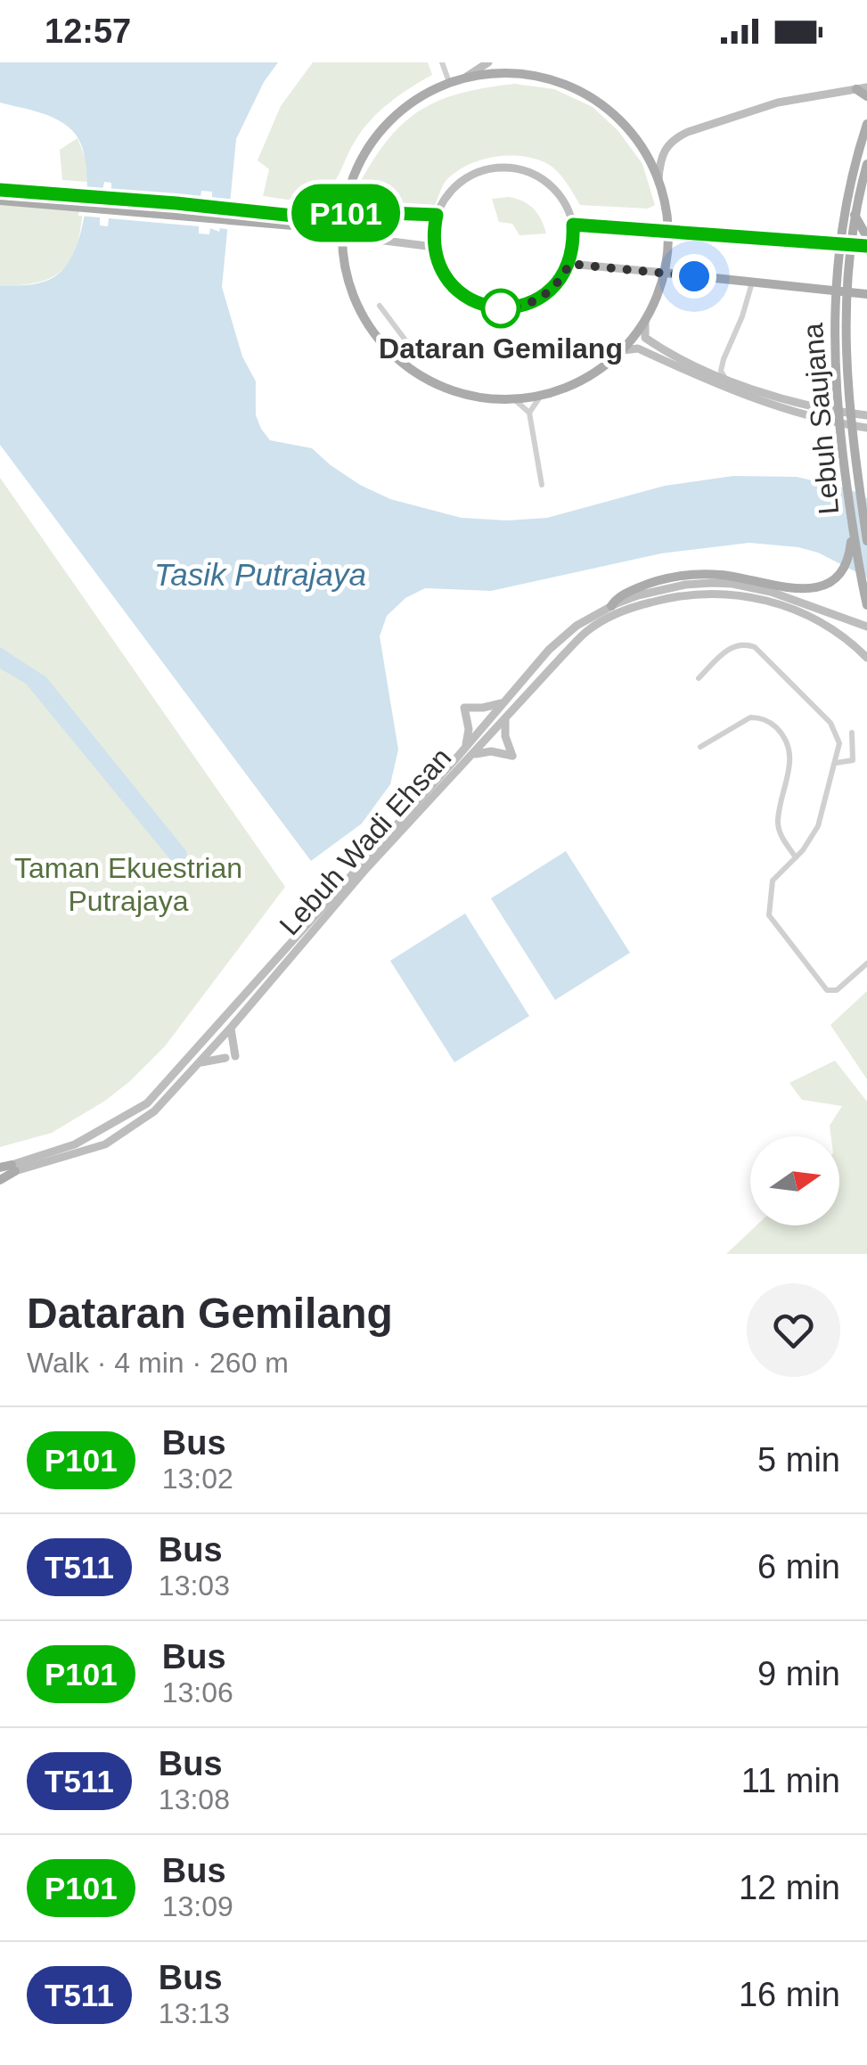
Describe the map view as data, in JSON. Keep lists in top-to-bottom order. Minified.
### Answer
{"streets":{"main road":["Lebuh Saujana","Lebuh Wadi Ehsan"]},"water":["Tasik Putrajaya"],"parks":["Taman Ekuestrian Putrajaya"],"places":["Dataran Gemilang"],"lines":["bus line P101"],"north":"right","page":{"status":"12:57","on_map":"P101","heading":["Dataran Gemilang","Walk · 4 min · 260 m"],"list":[{"mark":"P101","name":"Bus","note":"13:02","value":"5 min"},{"mark":"T511","name":"Bus","note":"13:03","value":"6 min"},{"mark":"P101","name":"Bus","note":"13:06","value":"9 min"},{"mark":"T511","name":"Bus","note":"13:08","value":"11 min"},{"mark":"P101","name":"Bus","note":"13:09","value":"12 min"},{"mark":"T511","name":"Bus","note":"13:13","value":"16 min"}]}}
